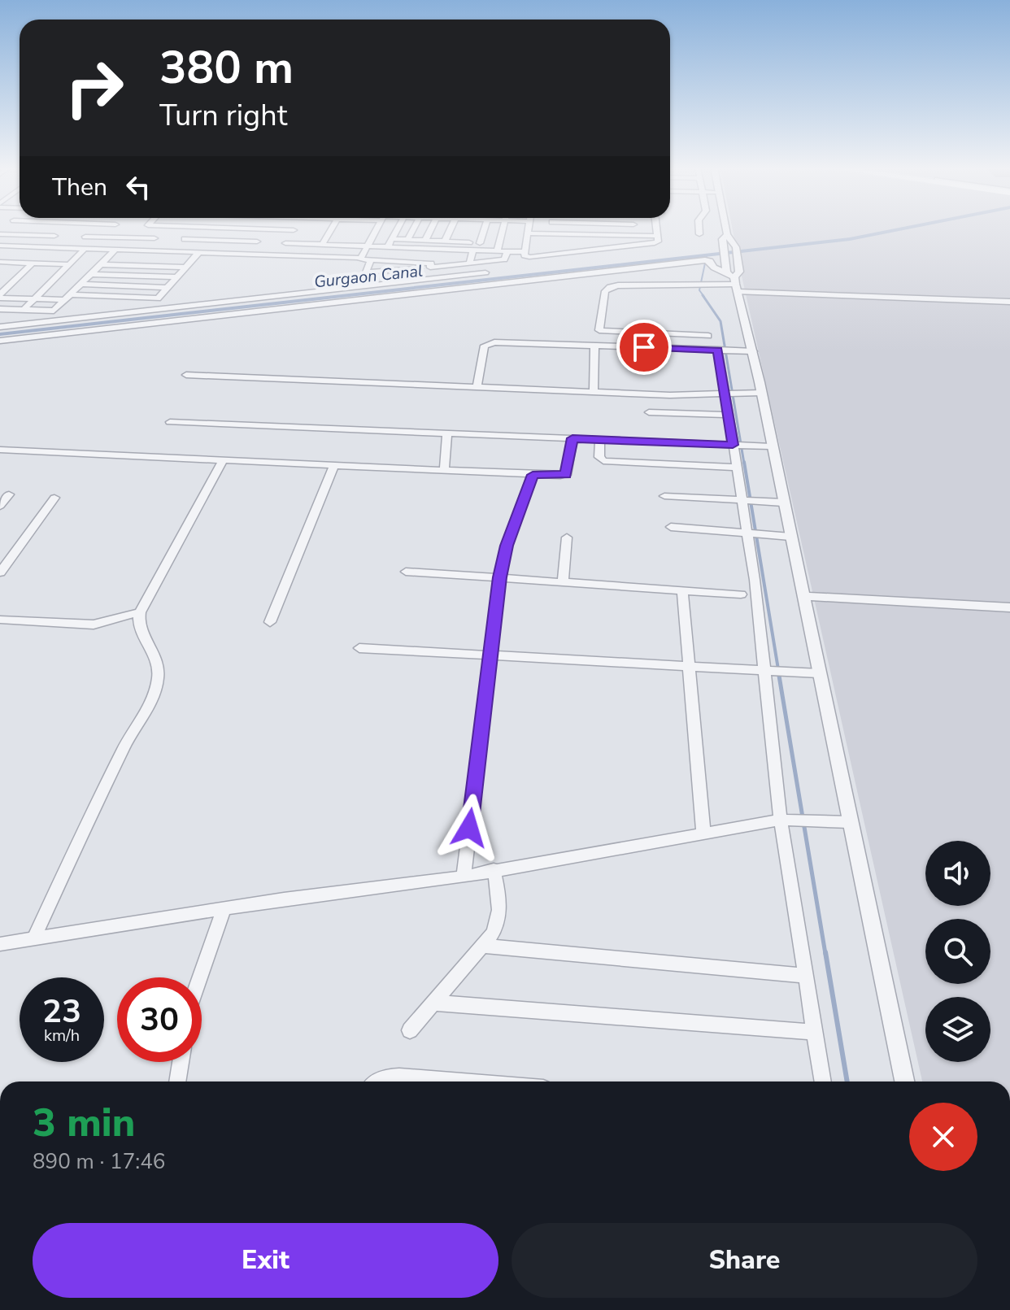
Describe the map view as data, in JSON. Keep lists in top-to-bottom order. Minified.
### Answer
{"water":["Gurgaon Canal"],"page":{"turn":["380 m","Turn right"],"then":"Then","speed":"23 km/h","limit":"30","heading":["3 min","890 m · 17:46"],"buttons":["Exit","Share"]}}
